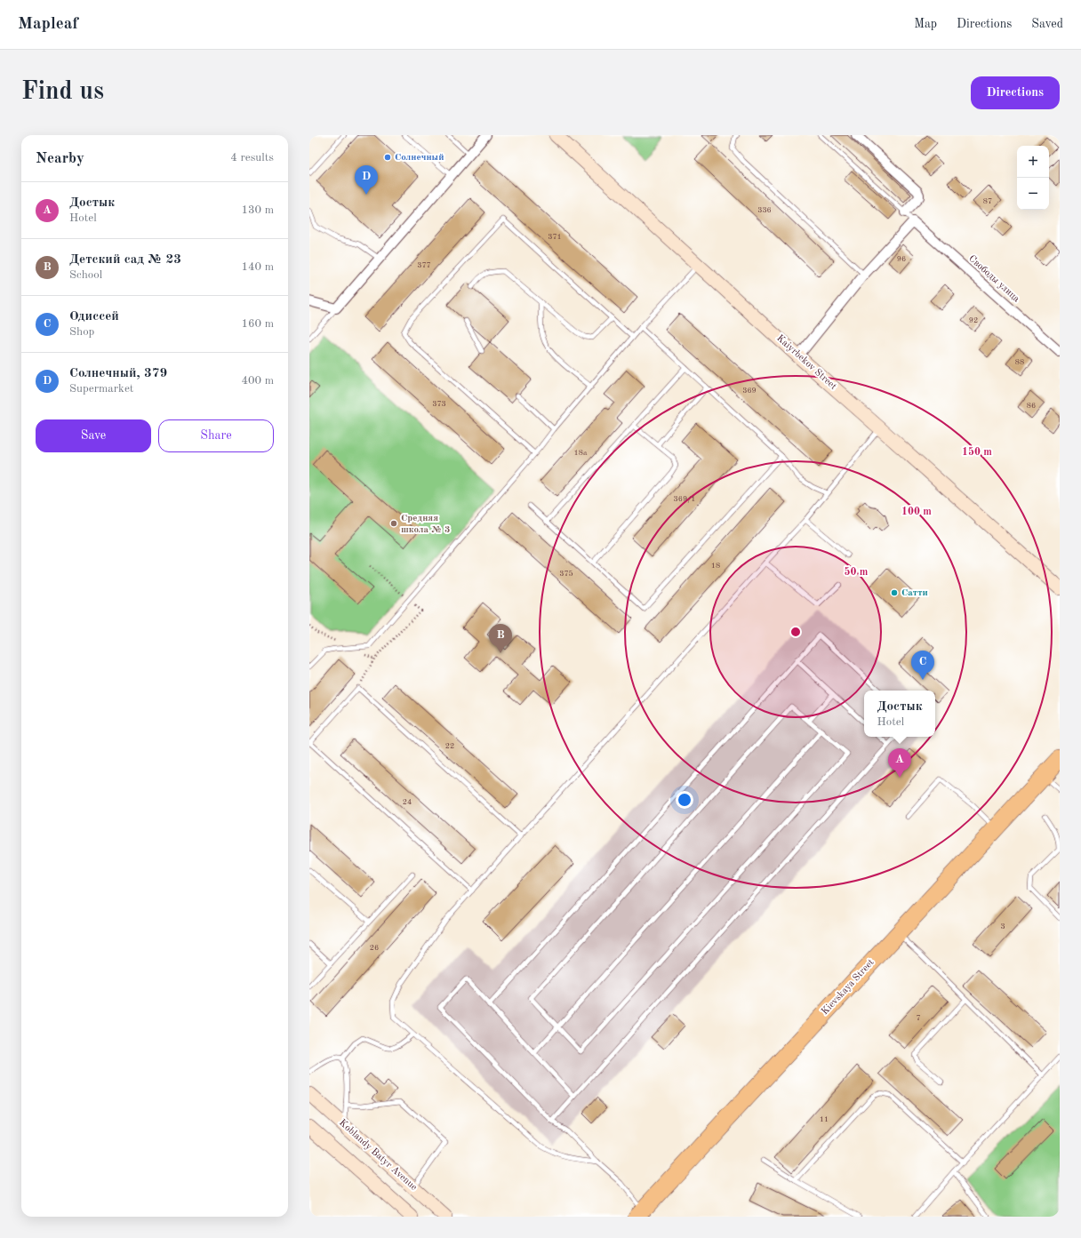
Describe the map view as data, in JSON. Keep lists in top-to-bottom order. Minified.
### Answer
{"streets":{"highway":["Kievskaya Street"],"main road":["Kaiyrbekov Street","Koblandy Batyr Avenue"],"street":["Свободы улица"]},"places":["Солнечный","Средняя школа № 3","Сатти"],"house_numbers":["87","336","371","96","377","92","88","369","373","86","18а","369/1","18","375","22","24","3","26","7","11"],"page":{"header":"Mapleaf","nav":["Map","Directions","Saved"],"buttons":["Directions",["Save","Share"]],"title":"Find us","heading":["Nearby","4 results"],"map_buttons":["+","−"],"pins":["D","B","C","A"],"list":[{"mark":"A","name":"Достык","note":"Hotel","value":"130 m"},{"mark":"B","name":"Детский сад № 23","note":"School","value":"140 m"},{"mark":"C","name":"Одиссей","note":"Shop","value":"160 m"},{"mark":"D","name":"Солнечный, 379","note":"Supermarket","value":"400 m"}],"popup":["Достык","Hotel"]},"rings":["150 m","100 m","50 m"]}
